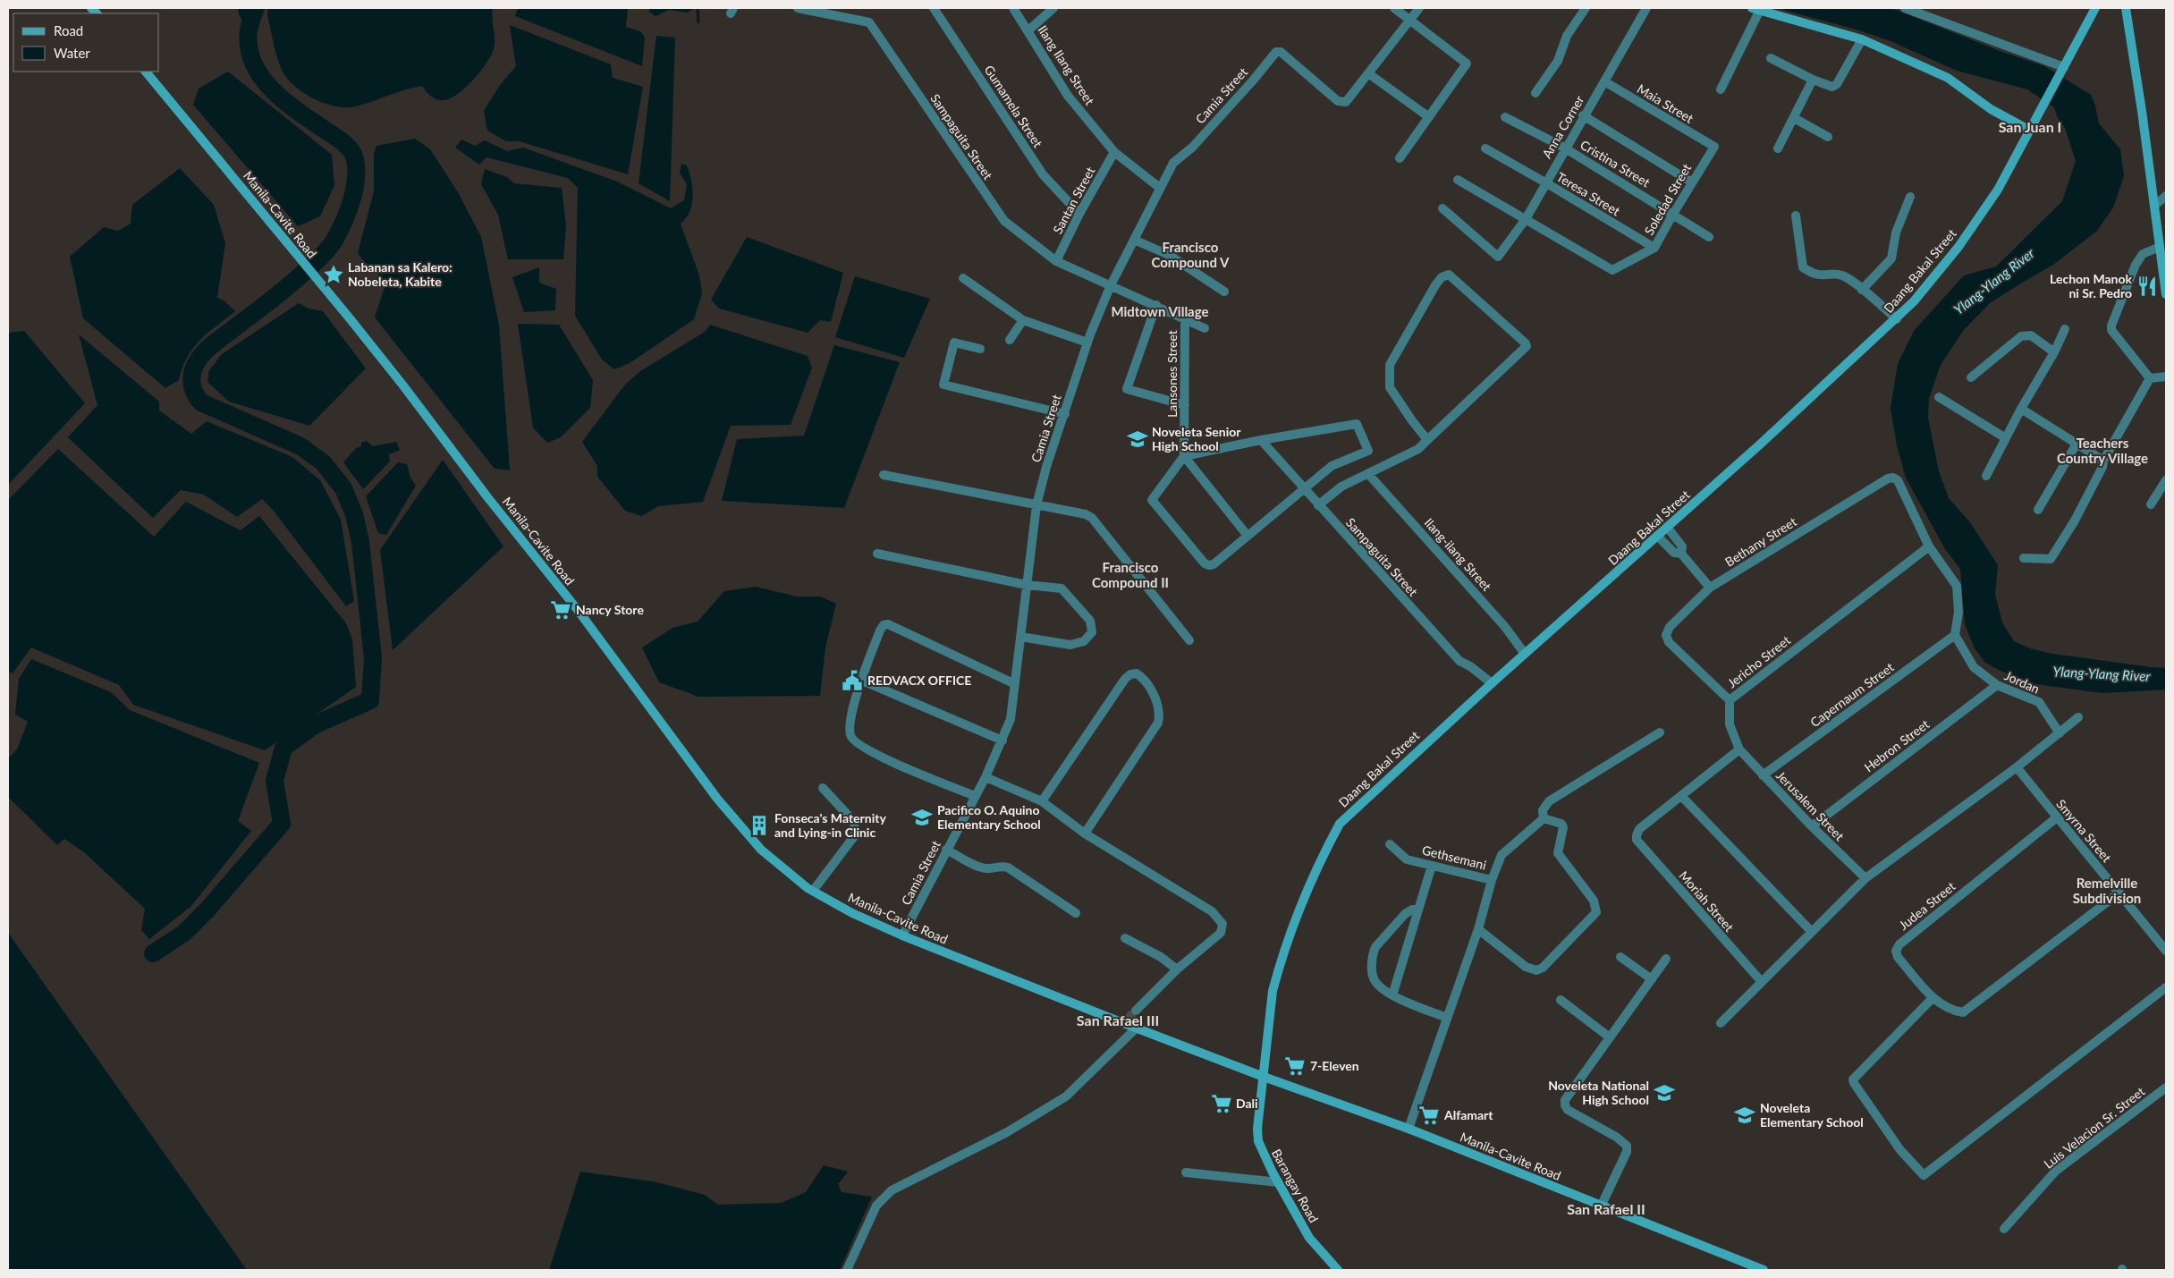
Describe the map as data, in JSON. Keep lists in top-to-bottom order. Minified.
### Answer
{"streets":{"main road":["Manila-Cavite Road","Daang Bakal Street","Barangay Road"],"street":["Ilang Ilang Street","Camia Street","Maia Street","Gumamela Street","Anna Corner","Sampaguita Street","Cristina Street","Teresa Street","Soledad Street","Santan Street","Lansones Street","Bethany Street","Ilang-ilang Street","Jericho Street","Jordan","Capernaum Street","Hebron Street","Jerusalem Street","Smyrna Street","Gethsemani","Moriah Street","Judea Street","Luis Velacion Sr. Street"]},"crossings":[["Ilang Ilang Street","Camia Street"],["Ilang Ilang Street","Santan Street"],["Camia Street","Sampaguita Street"],["Camia Street","Manila-Cavite Road"],["Maia Street","Anna Corner"],["Maia Street","Soledad Street"],["Gumamela Street","Santan Street"],["Anna Corner","Cristina Street"],["Anna Corner","Teresa Street"],["Anna Corner","Soledad Street"],["Sampaguita Street","Santan Street"],["Sampaguita Street","Daang Bakal Street"],["Sampaguita Street","Lansones Street"],["Cristina Street","Soledad Street"],["Teresa Street","Soledad Street"],["Manila-Cavite Road","Daang Bakal Street"],["Manila-Cavite Road","Barangay Road"],["Daang Bakal Street","Ilang-ilang Street"],["Daang Bakal Street","Barangay Road"],["Bethany Street","Jericho Street"],["Jericho Street","Jerusalem Street"],["Jordan","Capernaum Street"],["Jordan","Hebron Street"],["Capernaum Street","Jerusalem Street"],["Hebron Street","Jerusalem Street"],["Smyrna Street","Judea Street"]],"districts":["San Juan I","Francisco Compound V","Midtown Village","Teachers Country Village","Francisco Compound II","Remelville Subdivision","San Rafael III","San Rafael II"],"water":["Ylang-Ylang River"],"places":{"place":["Labanan sa Kalero: Nobeleta, Kabite"],"restaurant":["Lechon Manok ni Sr. Pedro"],"school or university":["Noveleta Senior High School","Pacifico O. Aquino Elementary School","Noveleta National High School","Noveleta Elementary School"],"supermarket":["Nancy Store","7-Eleven","Dali","Alfamart"],"public building":["REDVACX OFFICE"],"building":["Fonseca's Maternity and Lying-in Clinic"]},"legend":["Road","Water"]}
